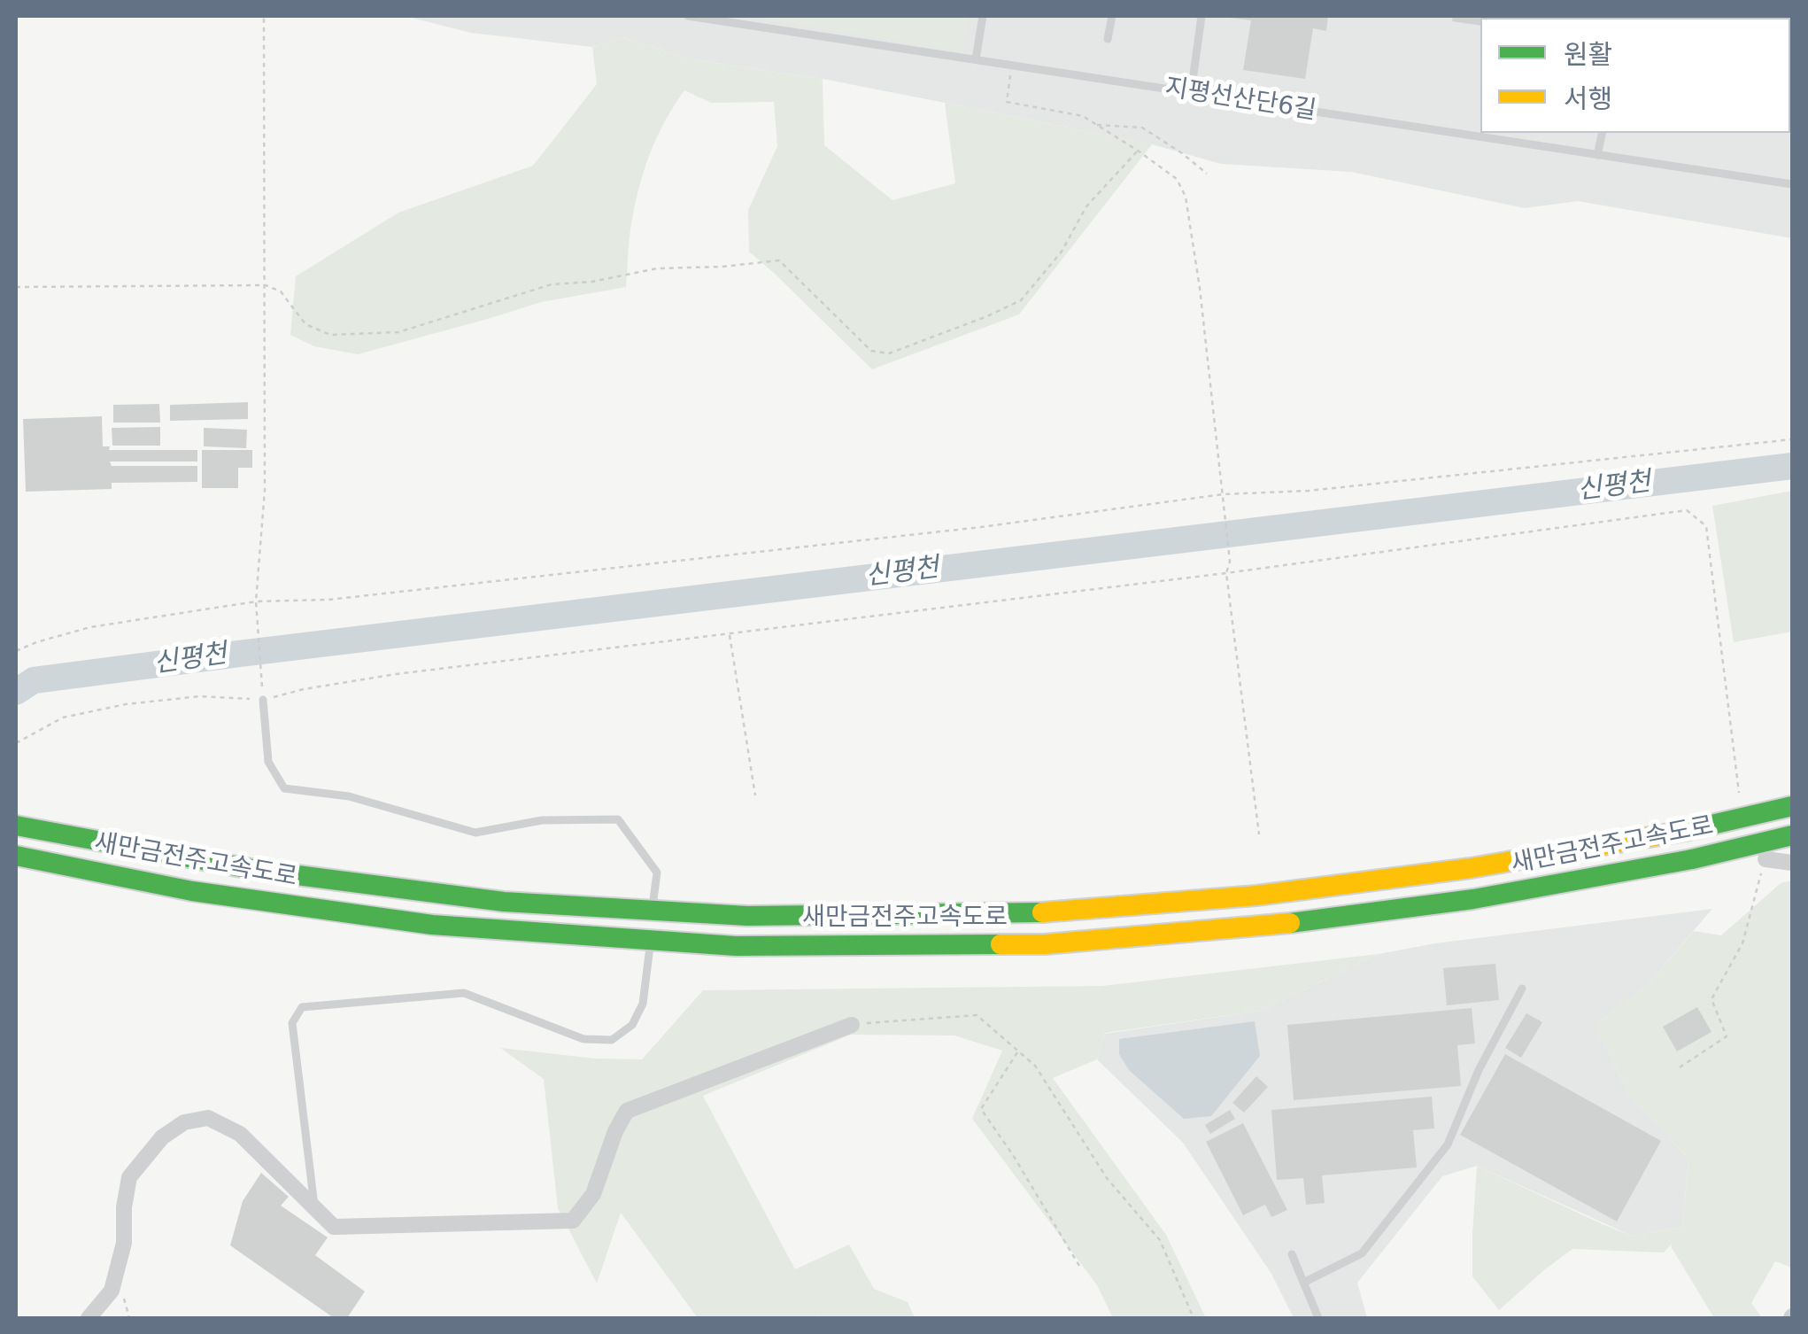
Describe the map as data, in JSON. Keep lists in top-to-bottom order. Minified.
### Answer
{"streets":{"highway":["새만금전주고속도로"],"lane":["지평선산단6길"]},"water":["신평천"],"legend":["원활","서행"]}
